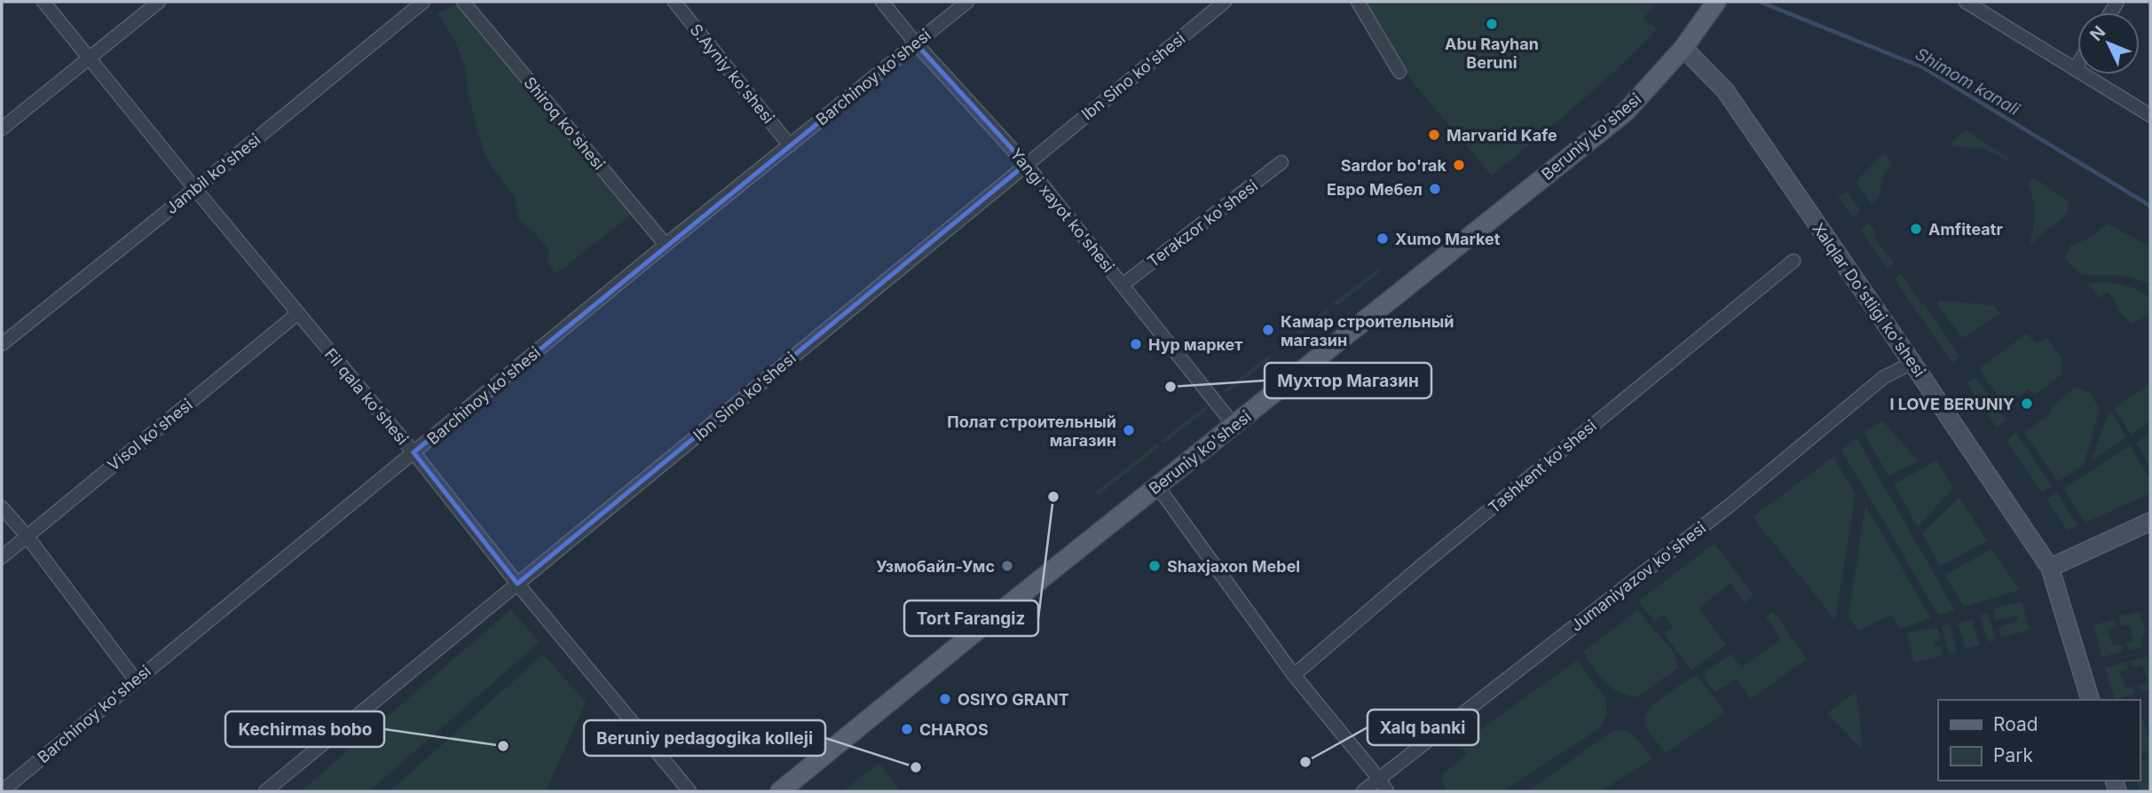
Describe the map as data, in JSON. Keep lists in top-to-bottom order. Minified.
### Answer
{"streets":{"main road":["Beruniy ko'shesi"],"street":["S.Ayniy ko'shesi","Ibn Sino ko'shesi","Barchinoy ko'shesi","Shiroq ko'shesi","Jambil ko'shesi","Yangi xayot ko'shesi","Terakzor ko'shesi","Xalqlar Do'stligi ko'shesi","Fil qala ko'shesi","Visol ko'shesi","Tashkent ko'shesi","Jumaniyazov ko'shesi"]},"crossings":[["S.Ayniy ko'shesi","Barchinoy ko'shesi"],["Ibn Sino ko'shesi","Yangi xayot ko'shesi"],["Ibn Sino ko'shesi","Fil qala ko'shesi"],["Barchinoy ko'shesi","Shiroq ko'shesi"],["Barchinoy ko'shesi","Yangi xayot ko'shesi"],["Barchinoy ko'shesi","Fil qala ko'shesi"],["Beruniy ko'shesi","Yangi xayot ko'shesi"],["Beruniy ko'shesi","Xalqlar Do'stligi ko'shesi"],["Jambil ko'shesi","Fil qala ko'shesi"],["Yangi xayot ko'shesi","Terakzor ko'shesi"],["Xalqlar Do'stligi ko'shesi","Jumaniyazov ko'shesi"],["Fil qala ko'shesi","Visol ko'shesi"]],"water":["Shimom kanali"],"places":["Abu Rayhan Beruni","Marvarid Kafe","Sardor bo'rak","Евро Мебел","Amfiteatr","Xumo Market","Камар строительный магазин","Нур маркет","Мухтор Магазин","I LOVE BERUNIY","Полат строительный магазин","Tort Farangiz","Узмобайл-Умс","Shaxjaxon Mebel","OSIYO GRANT","CHAROS","Kechirmas bobo","Xalq banki","Beruniy pedagogika kolleji"],"legend":["Road","Park"],"north":"top left"}
